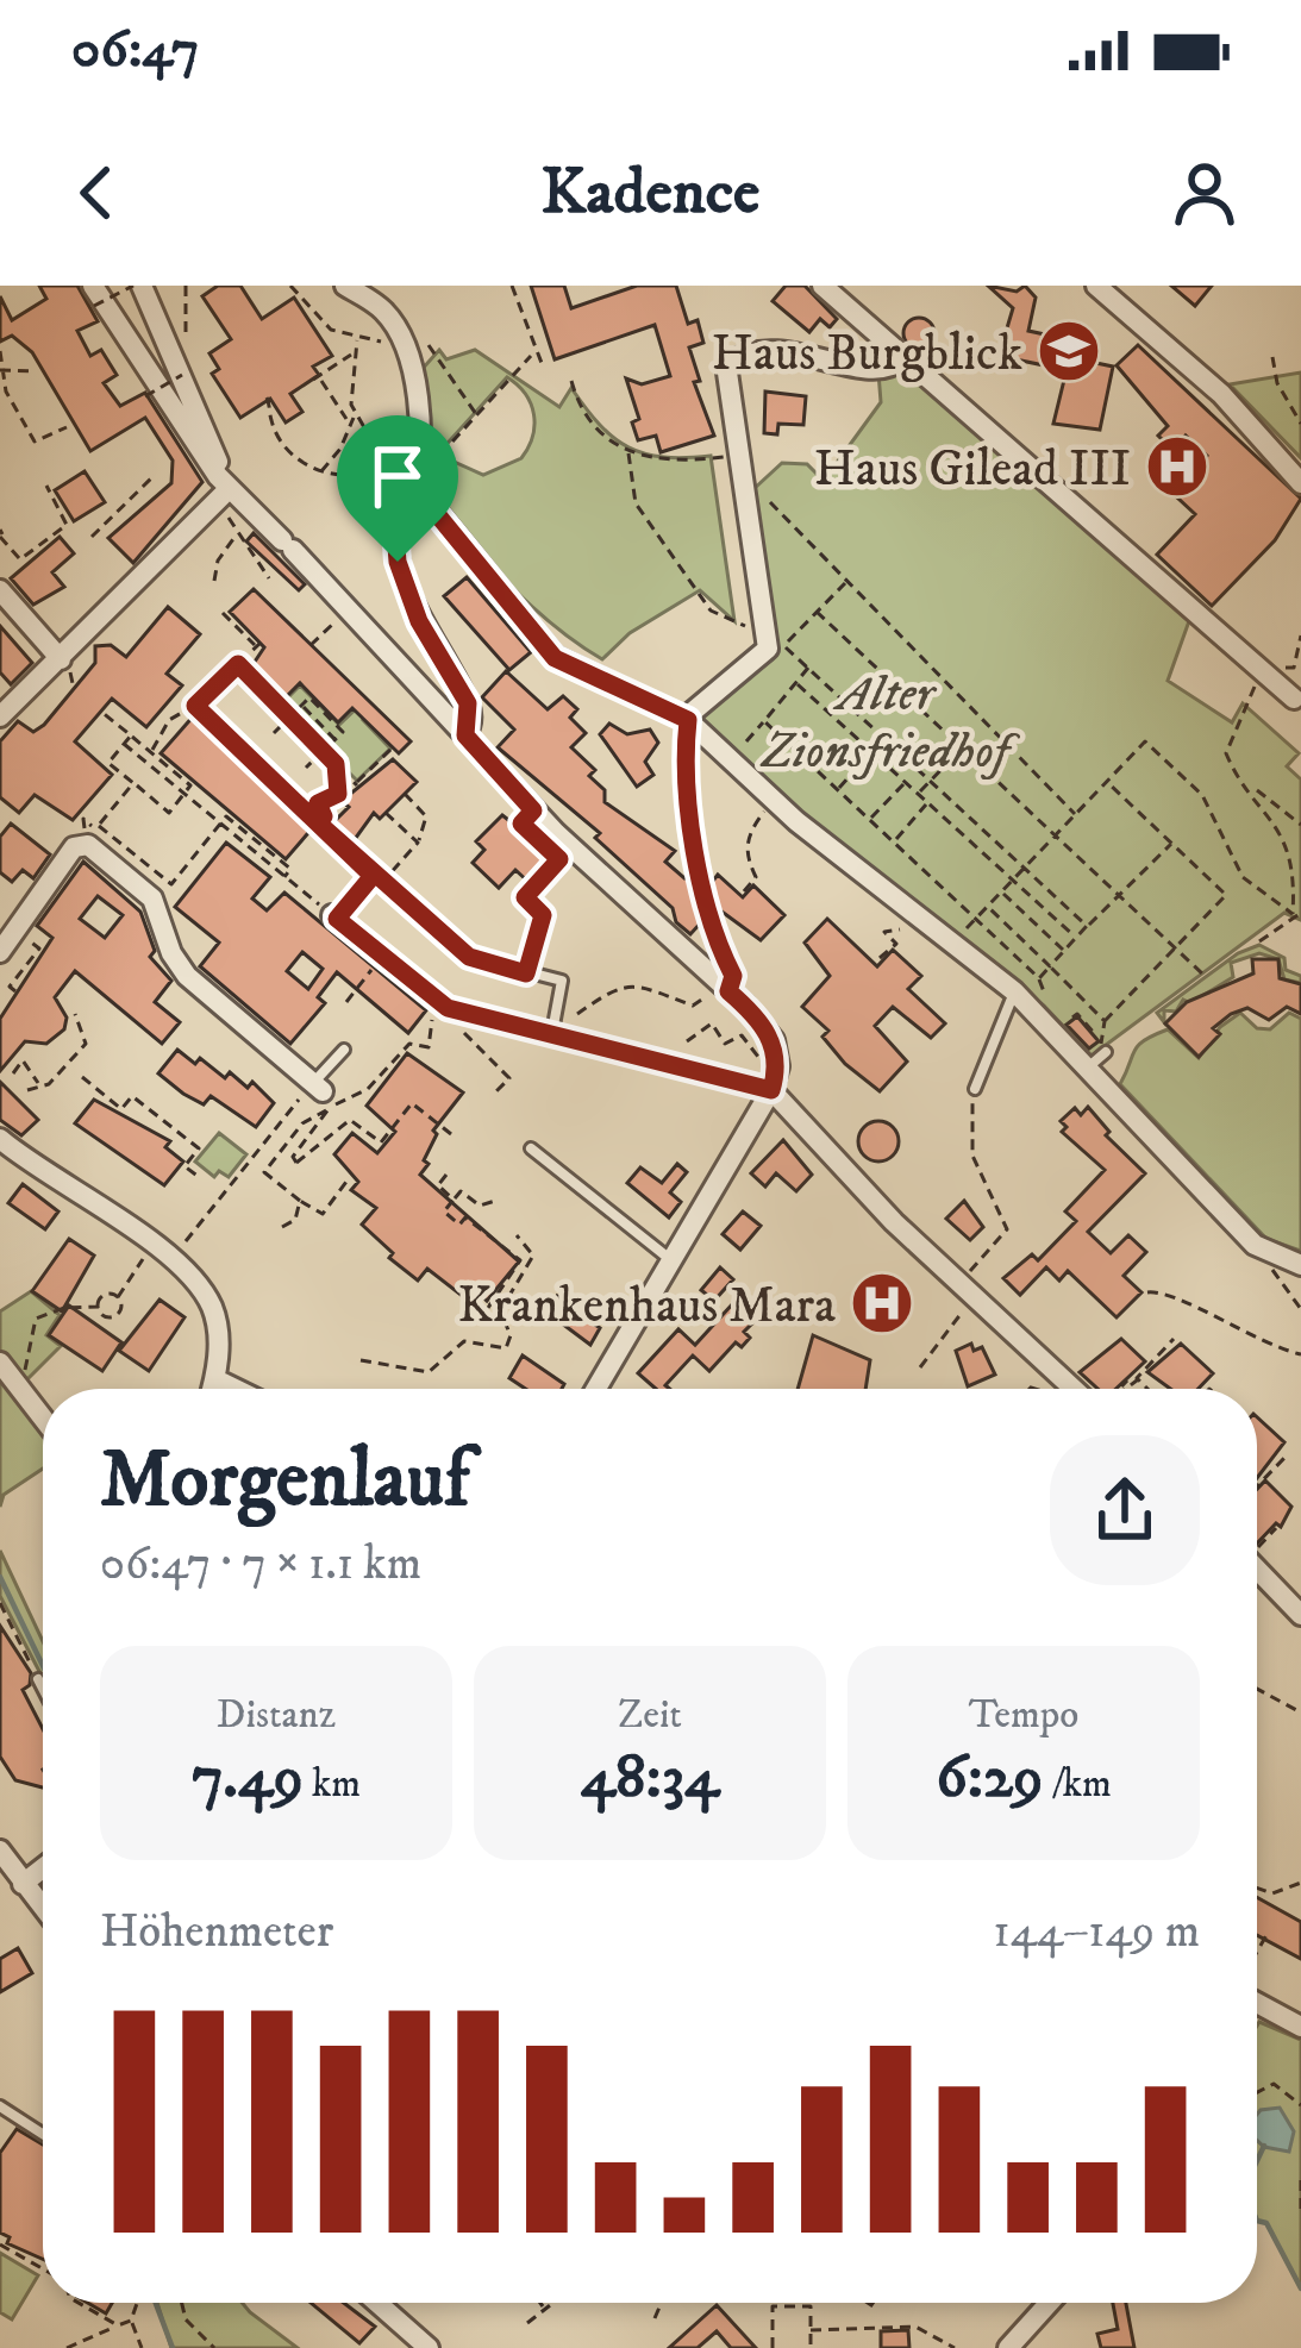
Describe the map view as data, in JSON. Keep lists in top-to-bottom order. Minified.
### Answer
{"parks":["Alter Zionsfriedhof"],"places":{"school or university":["Haus Burgblick"],"hospital":["Haus Gilead III","Krankenhaus Mara"]},"page":{"status":"06:47","header":"Kadence","heading":["Morgenlauf","06:47 · 7 × 1.1 km"],"stats":[["Distanz","7.49 km"],["Zeit","48:34"],["Tempo","6:29 /km"]],"chart":["Höhenmeter","144–149 m"]}}
